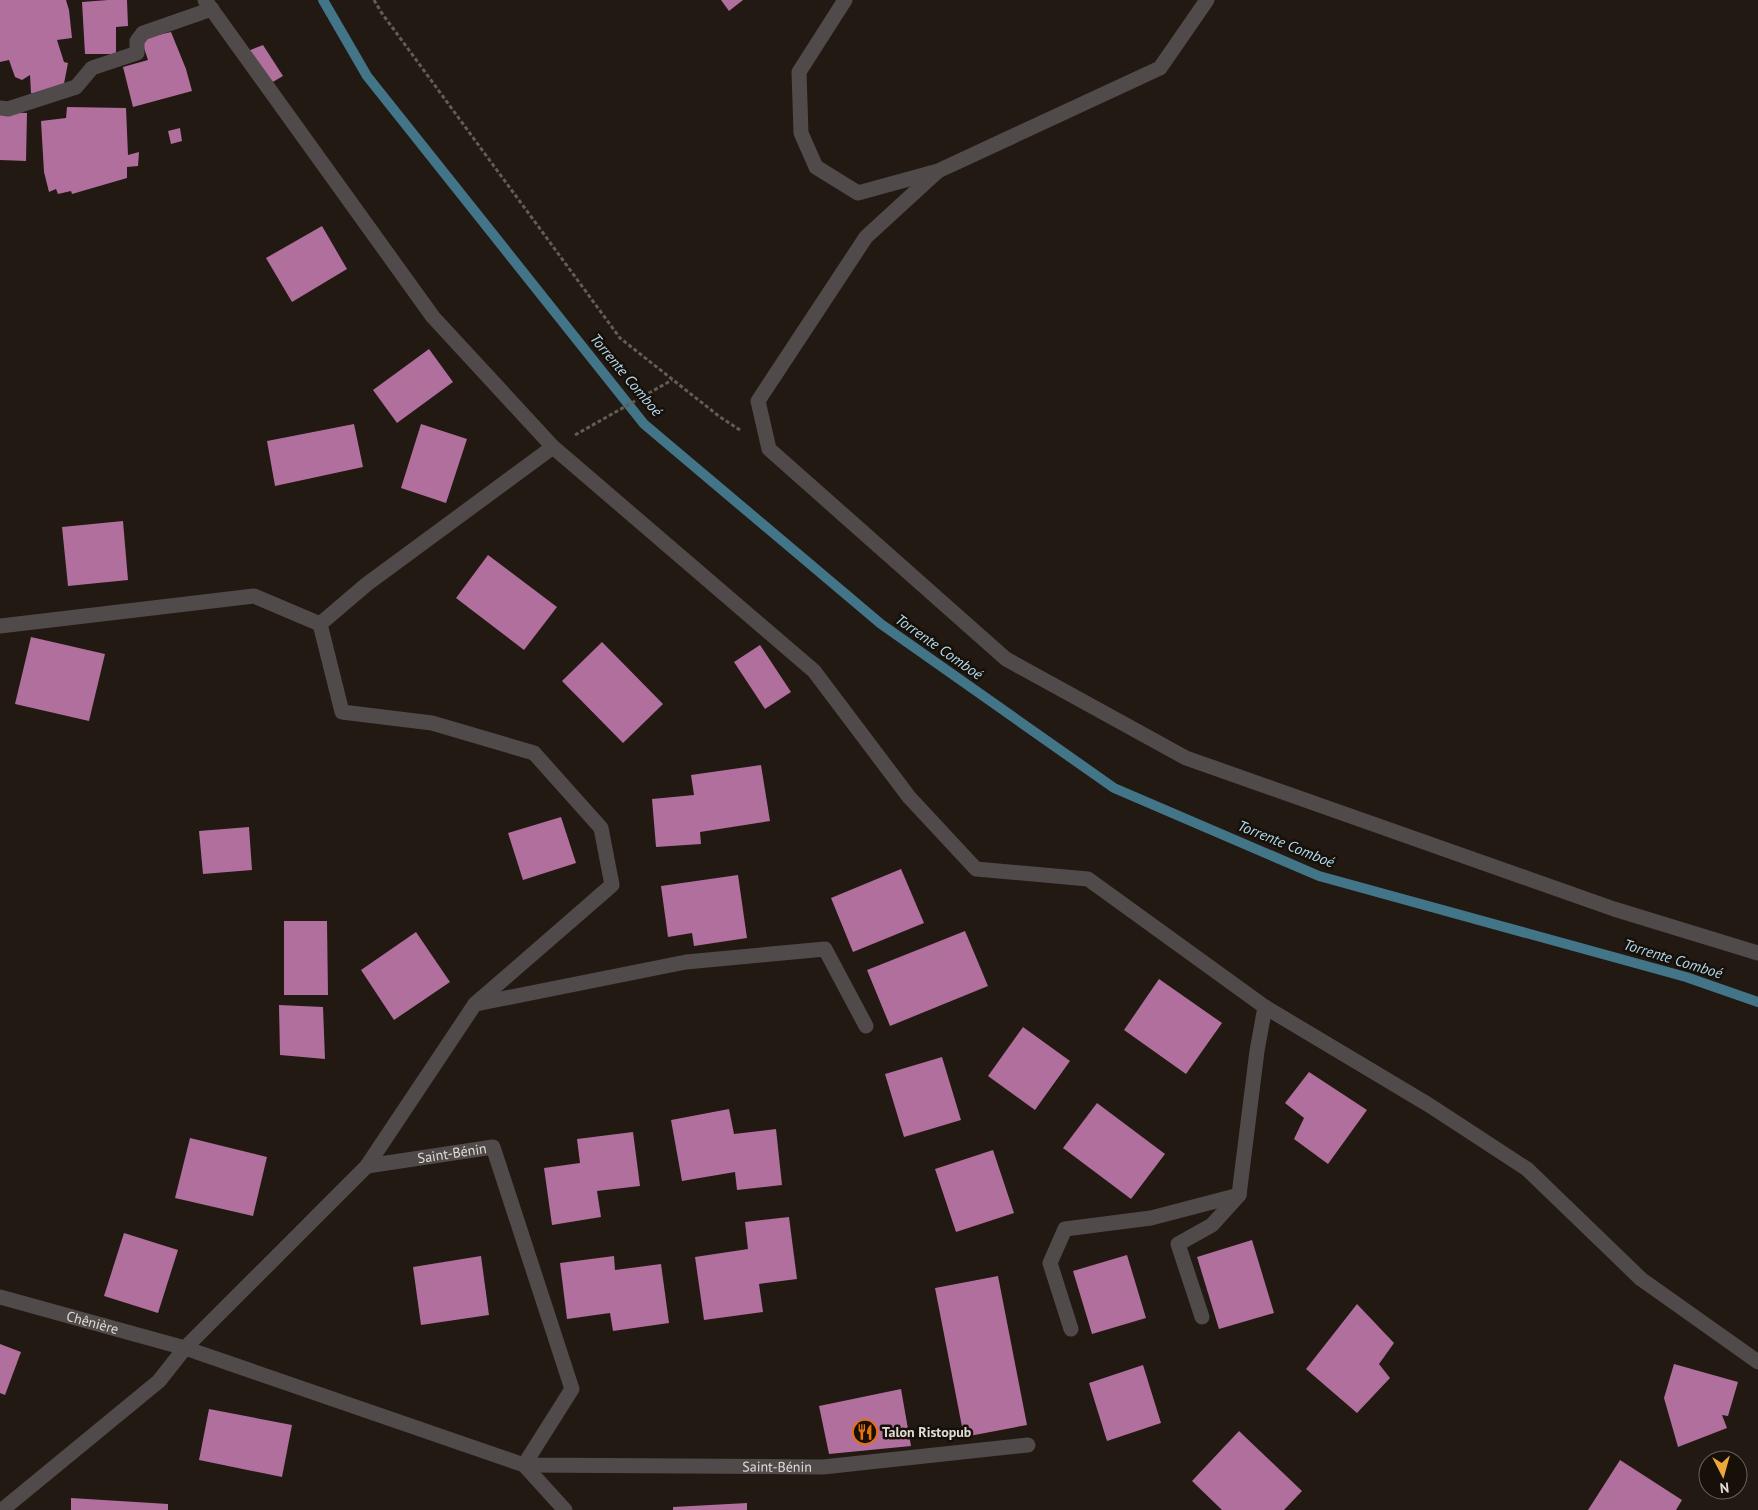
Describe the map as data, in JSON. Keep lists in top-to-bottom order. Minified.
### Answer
{"streets":{"street":["Saint-Bénin","Chênière"]},"crossings":[["Saint-Bénin","Chênière"]],"water":["Torrente Comboé"],"places":{"restaurant":["Talon Ristopub"]},"north":"bottom"}
